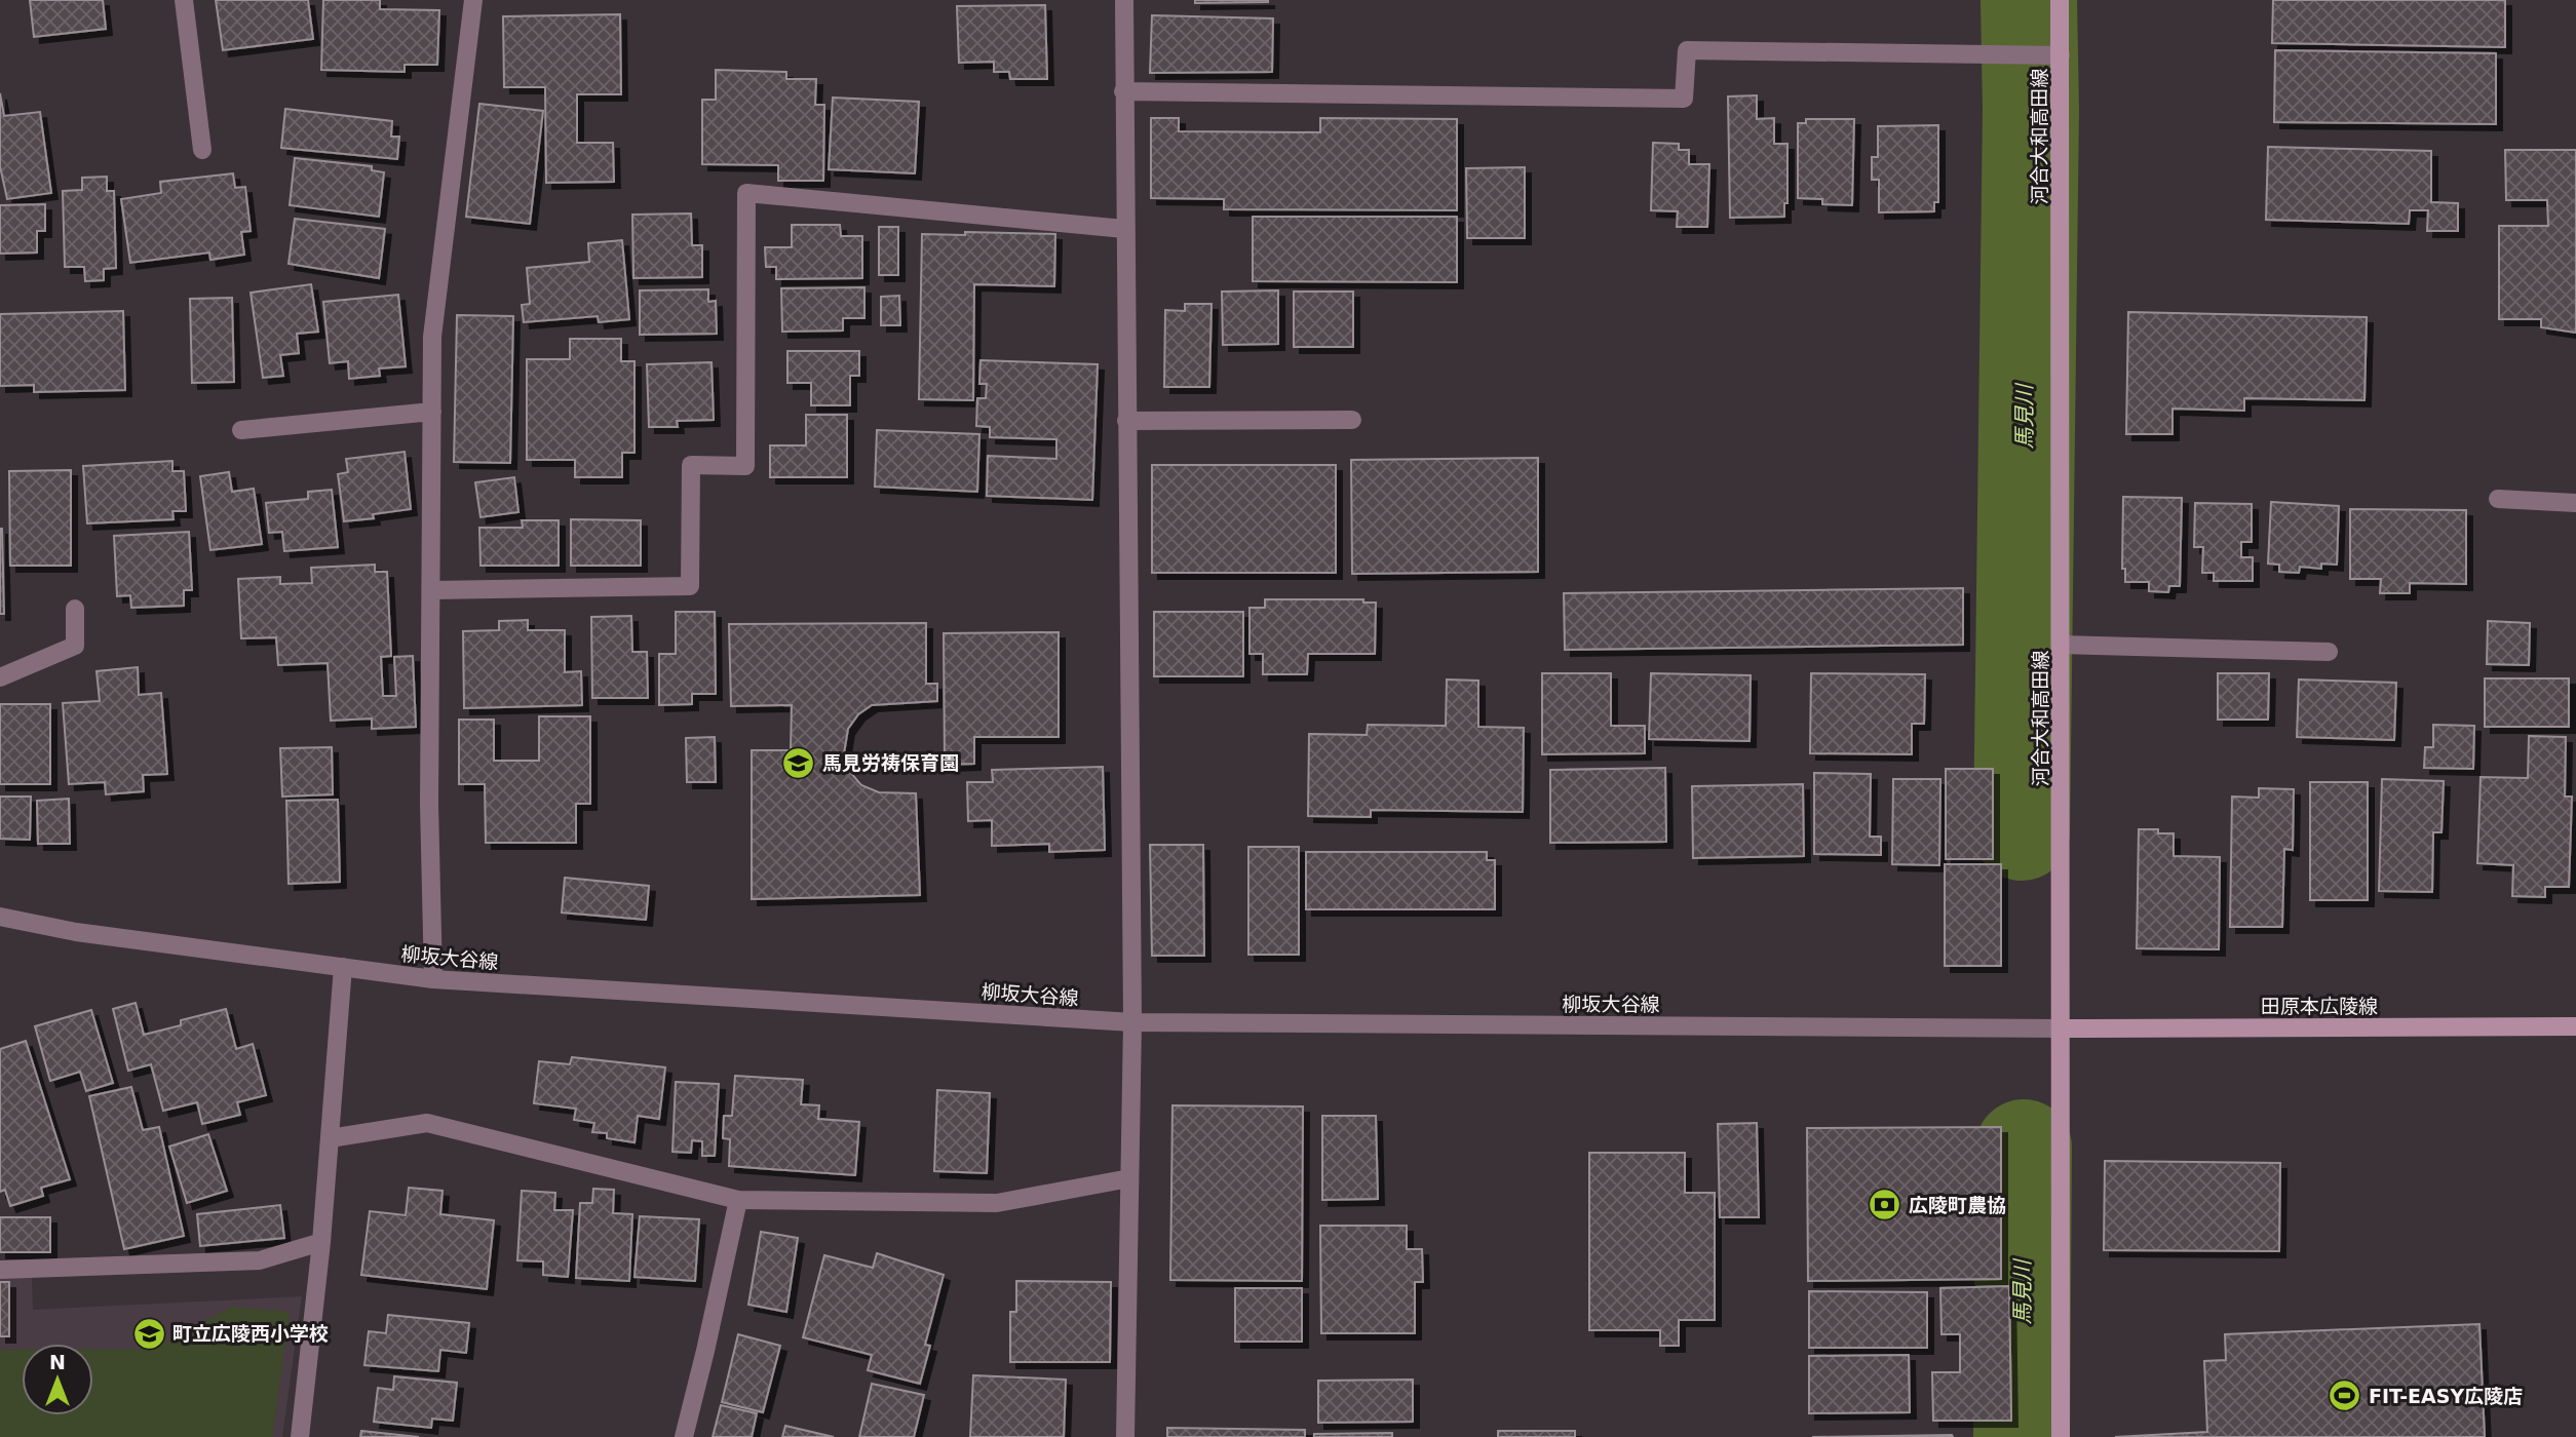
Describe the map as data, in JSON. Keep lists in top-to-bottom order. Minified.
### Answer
{"streets":{"main road":["河合大和高田線","田原本広陵線"],"street":["柳坂大谷線"]},"crossings":[["河合大和高田線","柳坂大谷線"],["河合大和高田線","田原本広陵線"],["柳坂大谷線","田原本広陵線"]],"water":["馬見川"],"places":{"school or university":["馬見労祷保育園","町立広陵西小学校"],"bank":["広陵町農協"],"sports":["FIT-EASY広陵店"]},"north":"top"}
